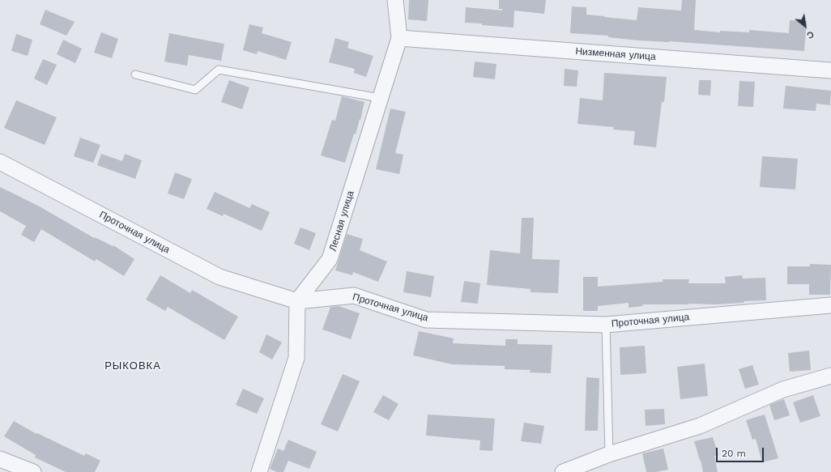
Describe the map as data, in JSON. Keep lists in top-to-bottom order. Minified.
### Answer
{"streets":{"street":["Низменная улица","Лесная улица","Проточная улица"]},"crossings":[["Низменная улица","Лесная улица"],["Лесная улица","Проточная улица"]],"districts":["РЫКОВКА"],"scale_bar":"20 m","north":"bottom right"}
